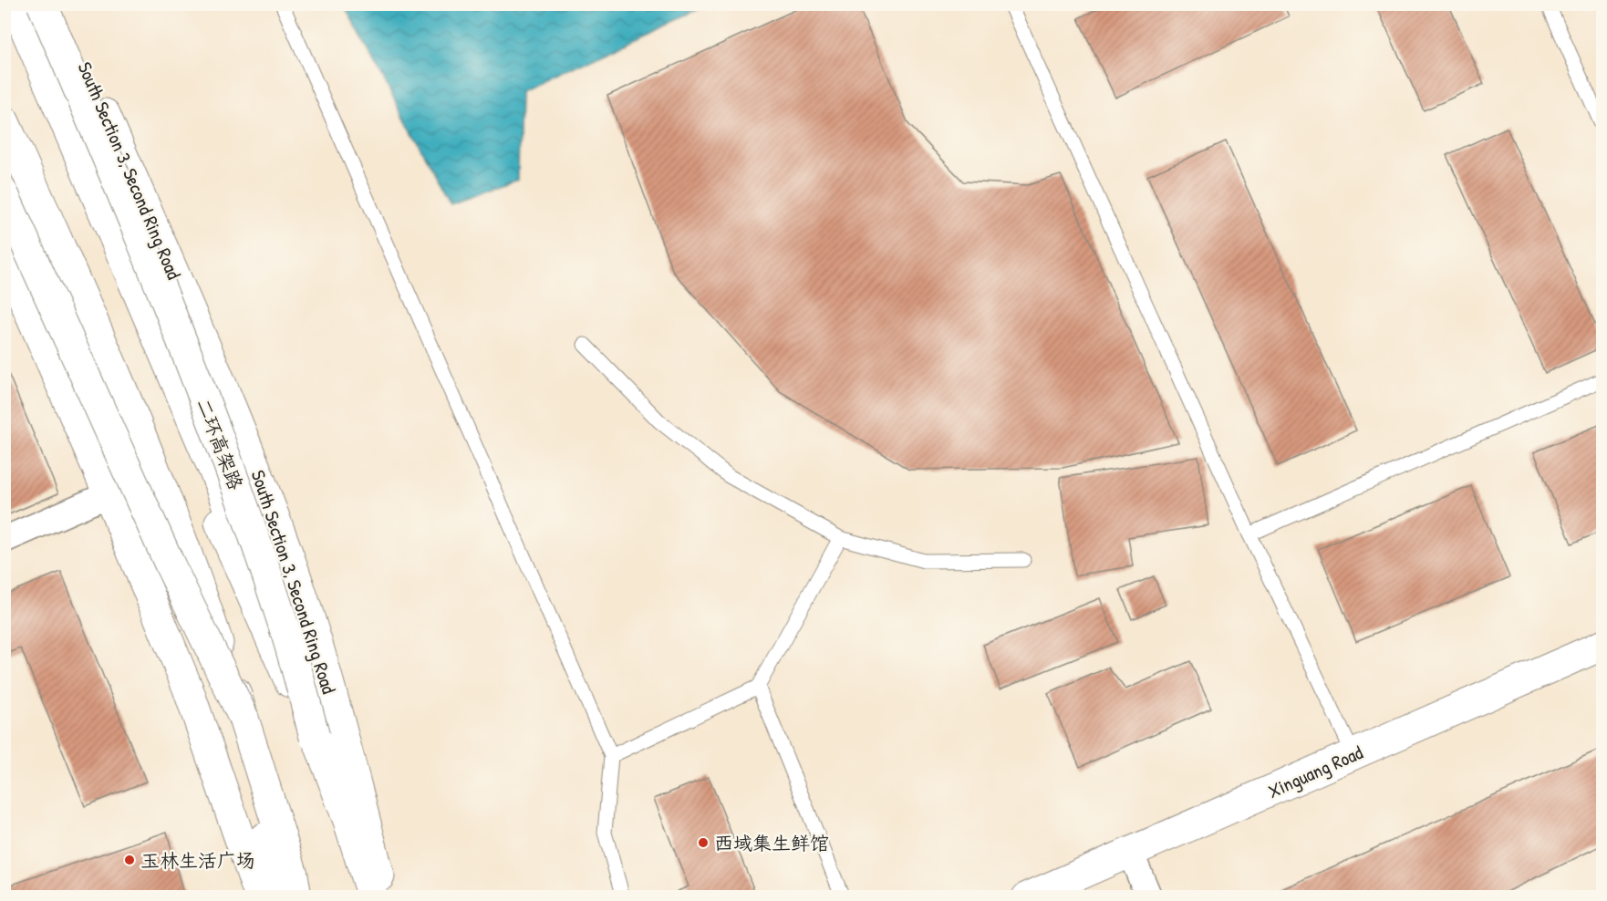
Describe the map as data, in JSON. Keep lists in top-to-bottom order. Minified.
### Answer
{"streets":{"main road":["South Section 3, Second Ring Road","二环高架路","Xinguang Road"]},"places":["西域集生鲜馆","玉林生活广场"]}
